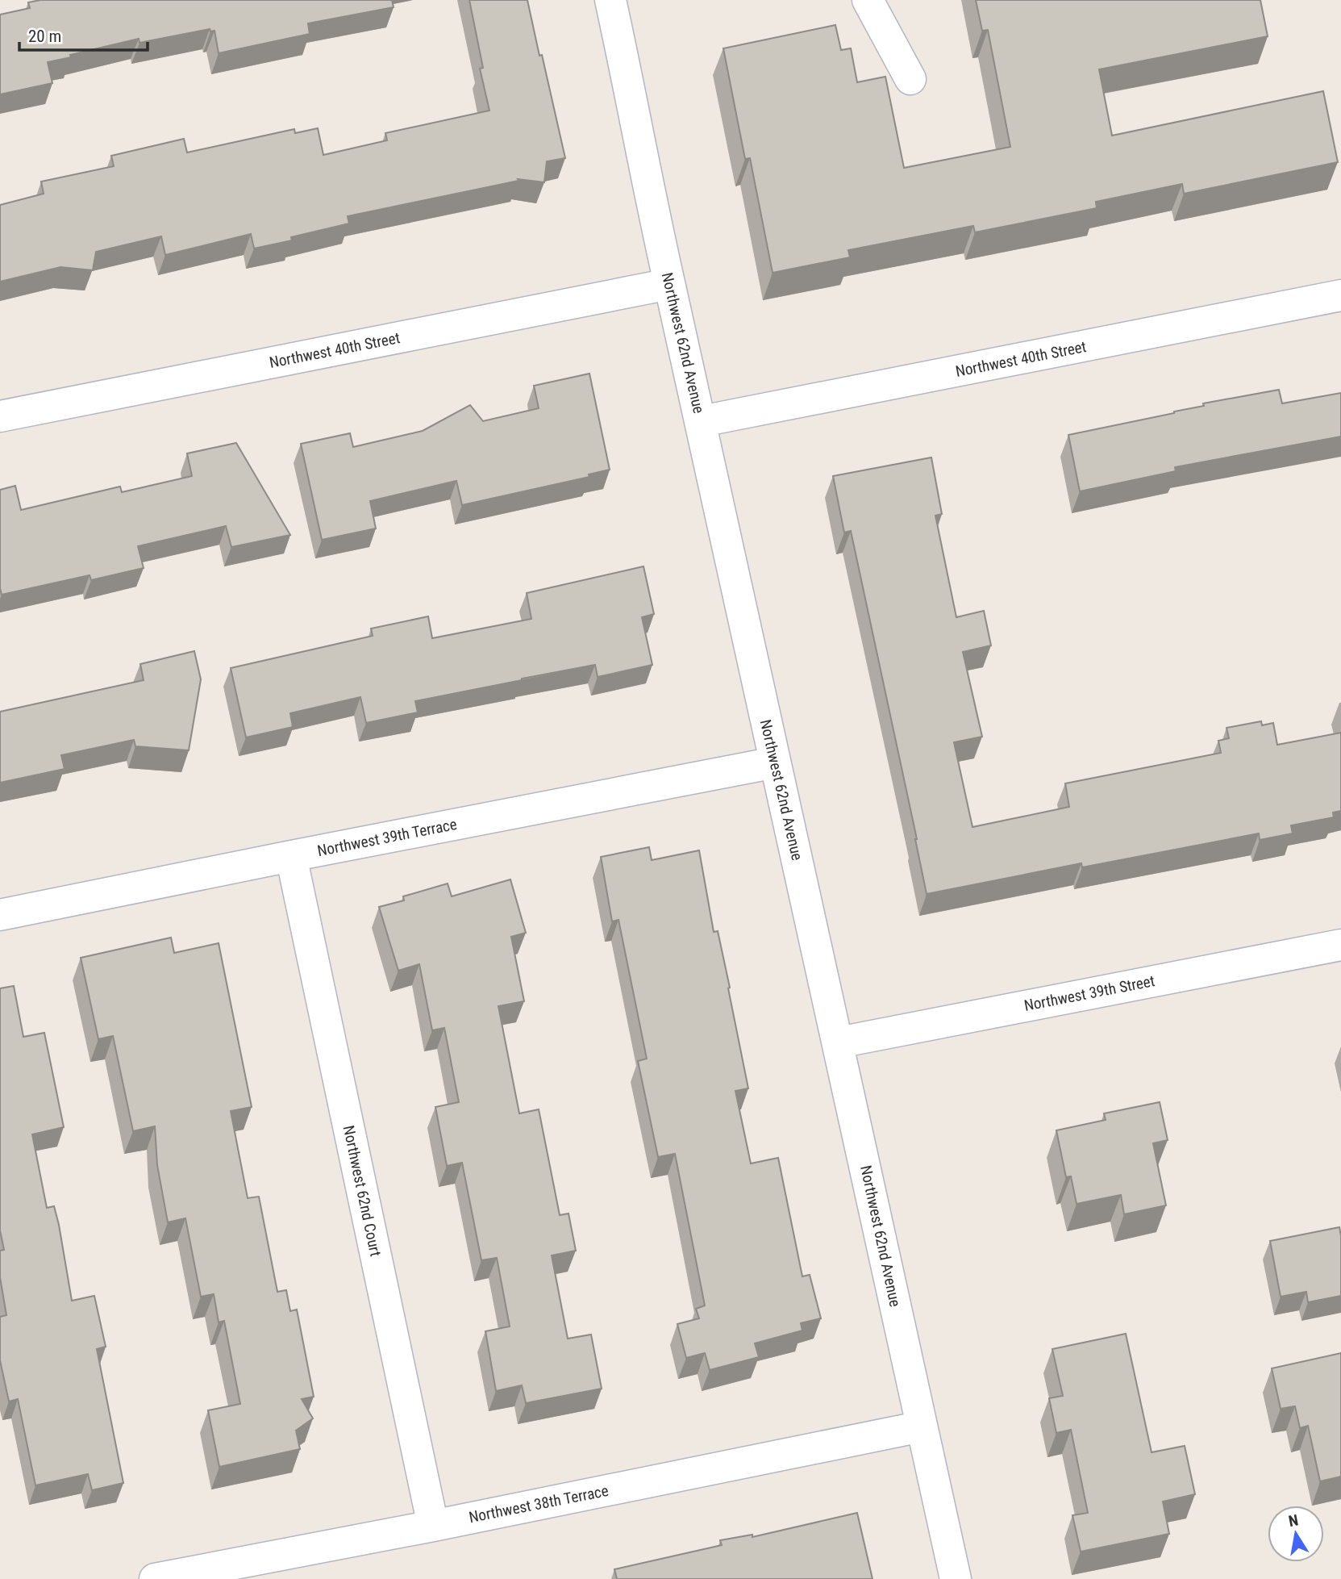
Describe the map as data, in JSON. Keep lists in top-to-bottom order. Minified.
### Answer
{"streets":{"street":["Northwest 62nd Avenue","Northwest 40th Street","Northwest 39th Terrace","Northwest 39th Street","Northwest 62nd Court","Northwest 38th Terrace"]},"crossings":[["Northwest 62nd Avenue","Northwest 40th Street"],["Northwest 62nd Avenue","Northwest 39th Terrace"],["Northwest 62nd Avenue","Northwest 39th Street"],["Northwest 62nd Avenue","Northwest 38th Terrace"],["Northwest 39th Terrace","Northwest 62nd Court"],["Northwest 62nd Court","Northwest 38th Terrace"]],"scale_bar":"20 m","north":"top"}
